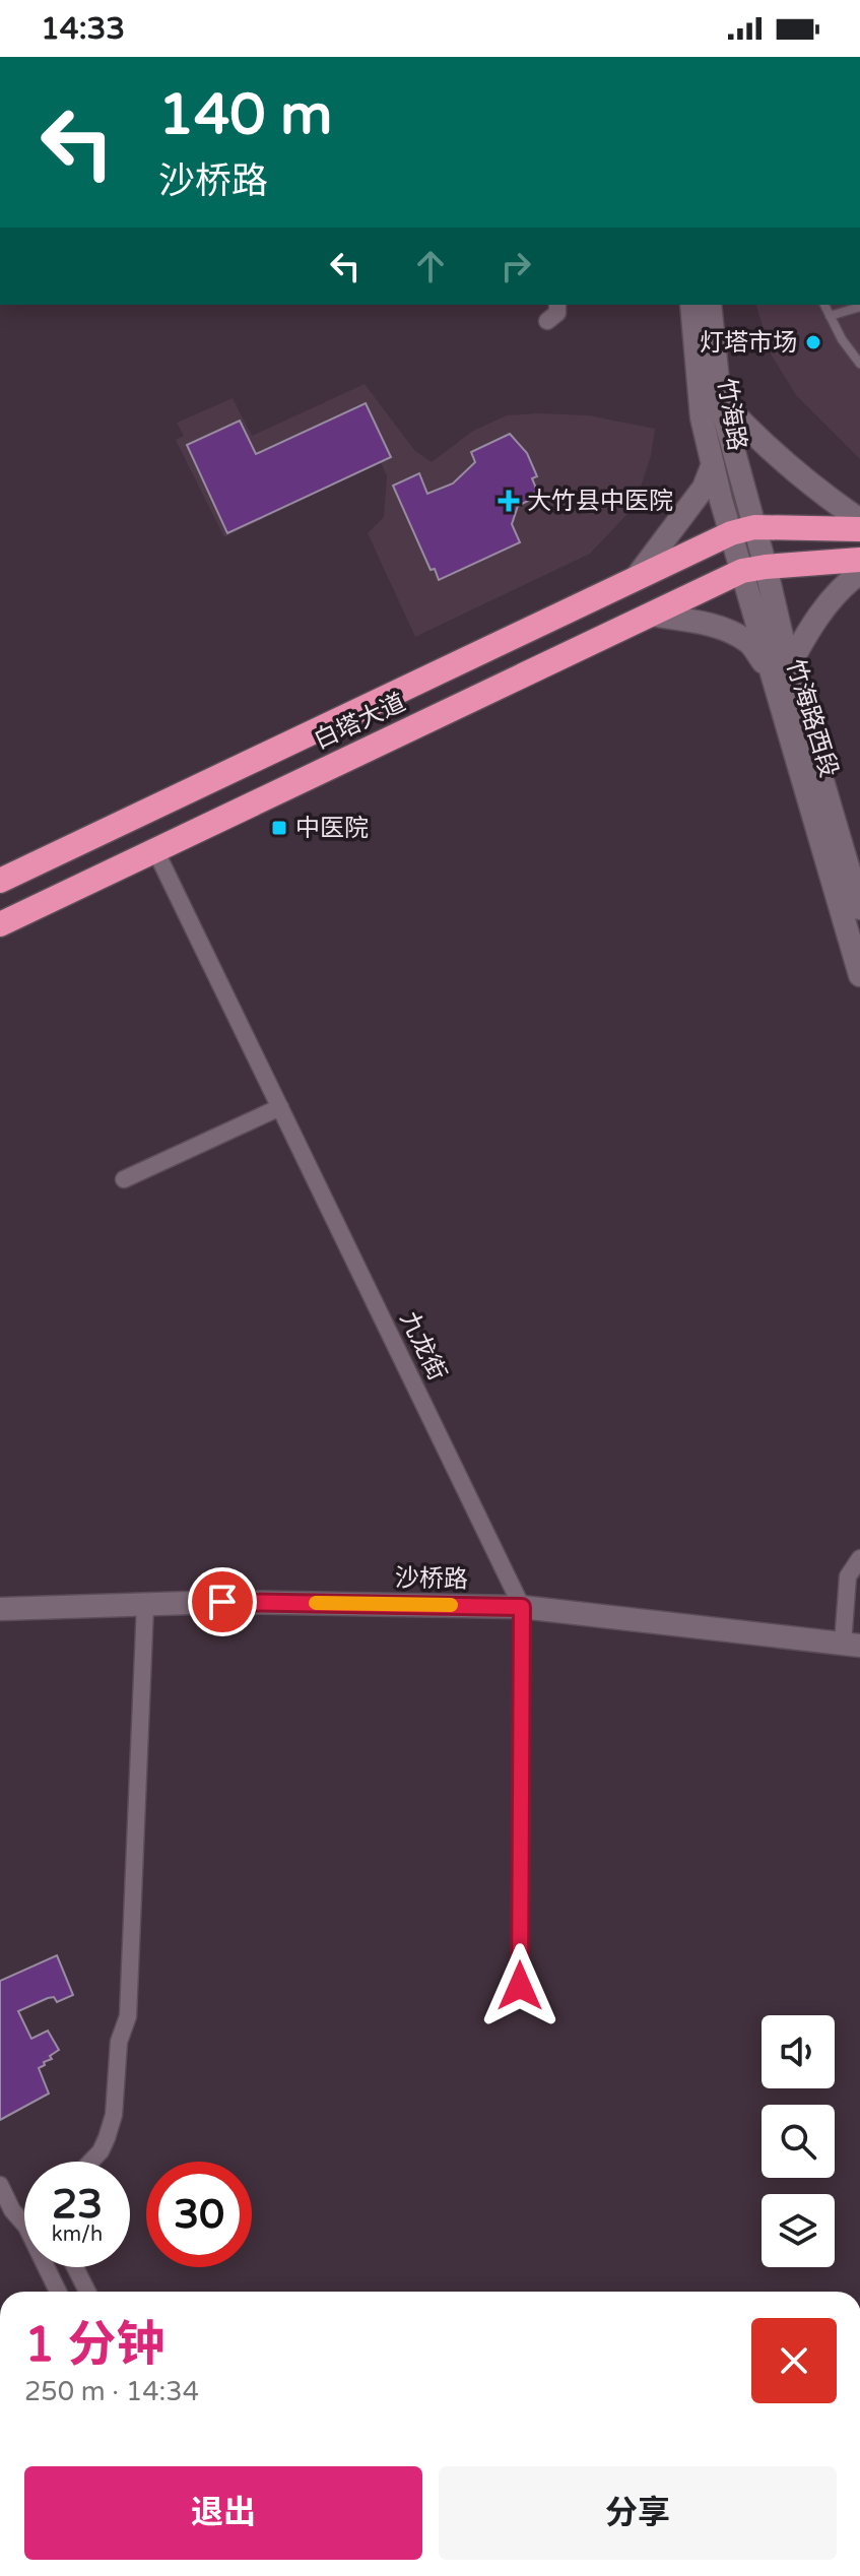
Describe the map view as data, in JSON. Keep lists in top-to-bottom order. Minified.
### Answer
{"streets":{"highway":["白塔大道"],"street":["竹海路","竹海路西段","九龙街","沙桥路"]},"crossings":[["竹海路","竹海路西段"],["竹海路","白塔大道"],["竹海路西段","白塔大道"],["白塔大道","九龙街"],["九龙街","沙桥路"]],"places":{"other":["灯塔市场"],"health":["大竹县中医院"],"transit":["中医院"]},"page":{"status":"14:33","turn":["140 m","沙桥路"],"speed":"23 km/h","limit":"30","heading":["1 分钟","250 m · 14:34"],"buttons":["退出","分享"]}}
